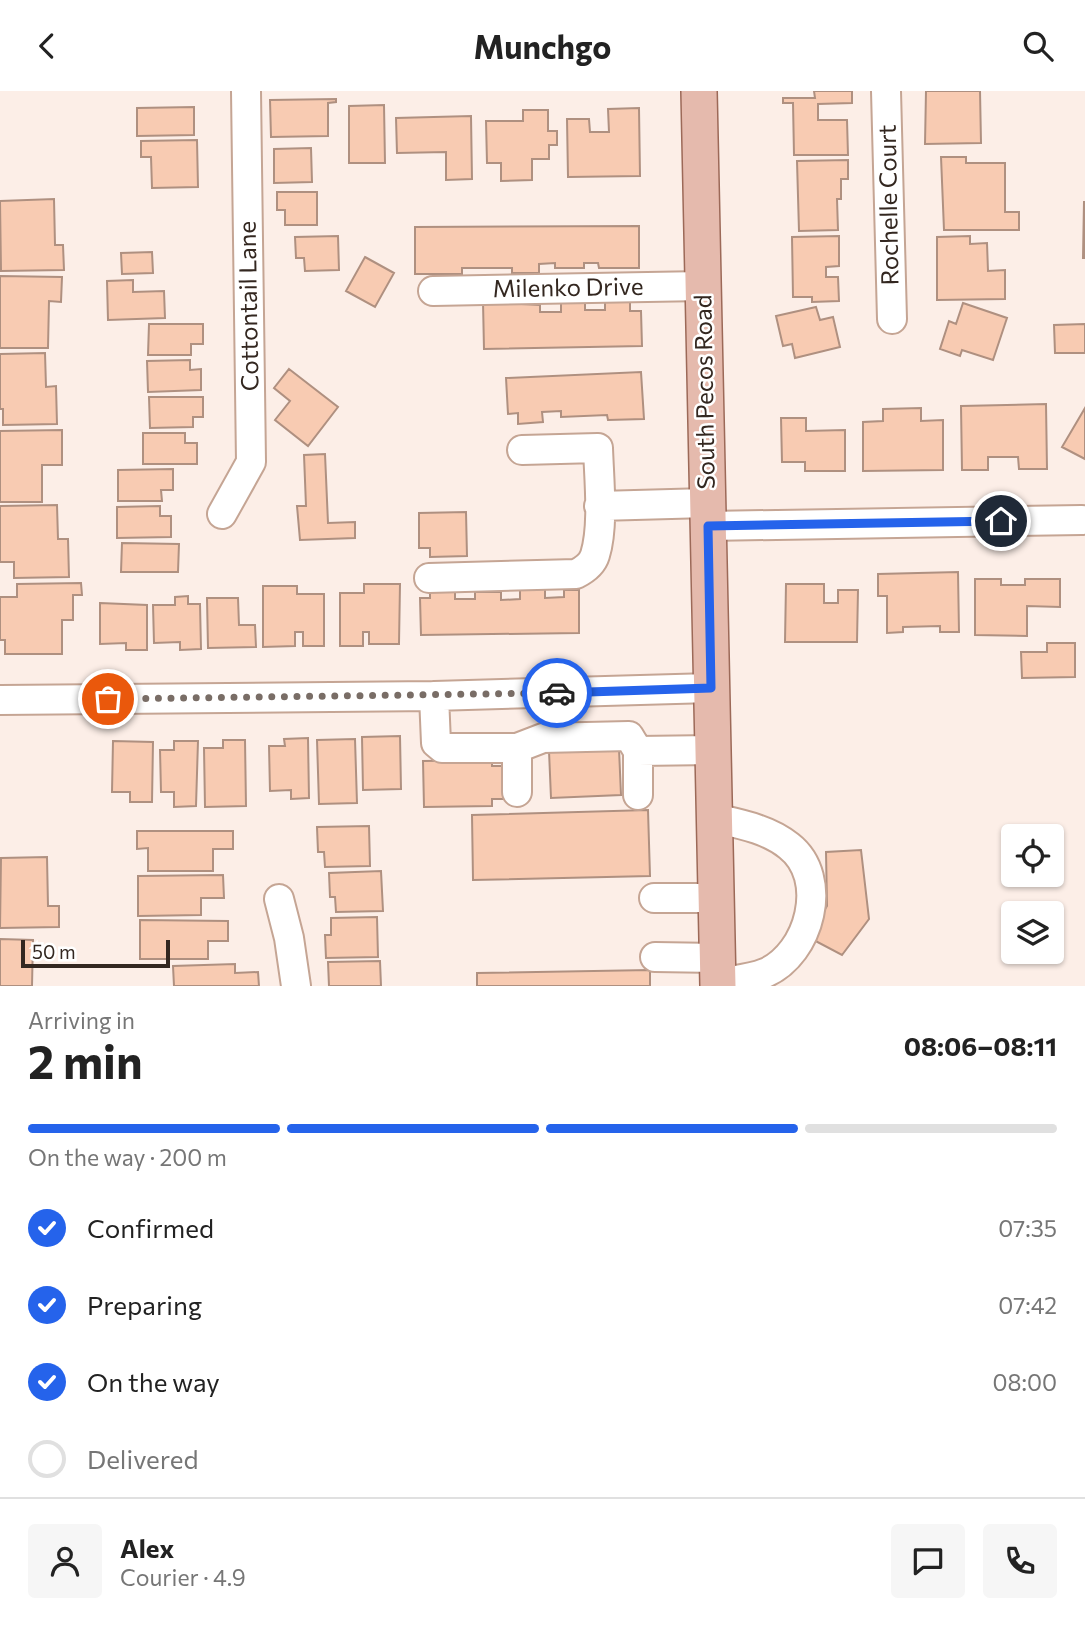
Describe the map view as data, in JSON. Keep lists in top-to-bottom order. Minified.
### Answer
{"streets":{"main road":["South Pecos Road"],"street":["Rochelle Court","Milenko Drive","Cottontail Lane"]},"crossings":[["Milenko Drive","South Pecos Road"]],"scale_bar":"50 m","page":{"header":"Munchgo","scale":"50 m","heading":["2 min","Arriving in","08:06–08:11"],"panel":["Alex","Courier · 4.9"],"bar":"On the way · 200 m","list":[["Confirmed","07:35"],["Preparing","07:42"],["On the way","08:00"],"Delivered"]}}
